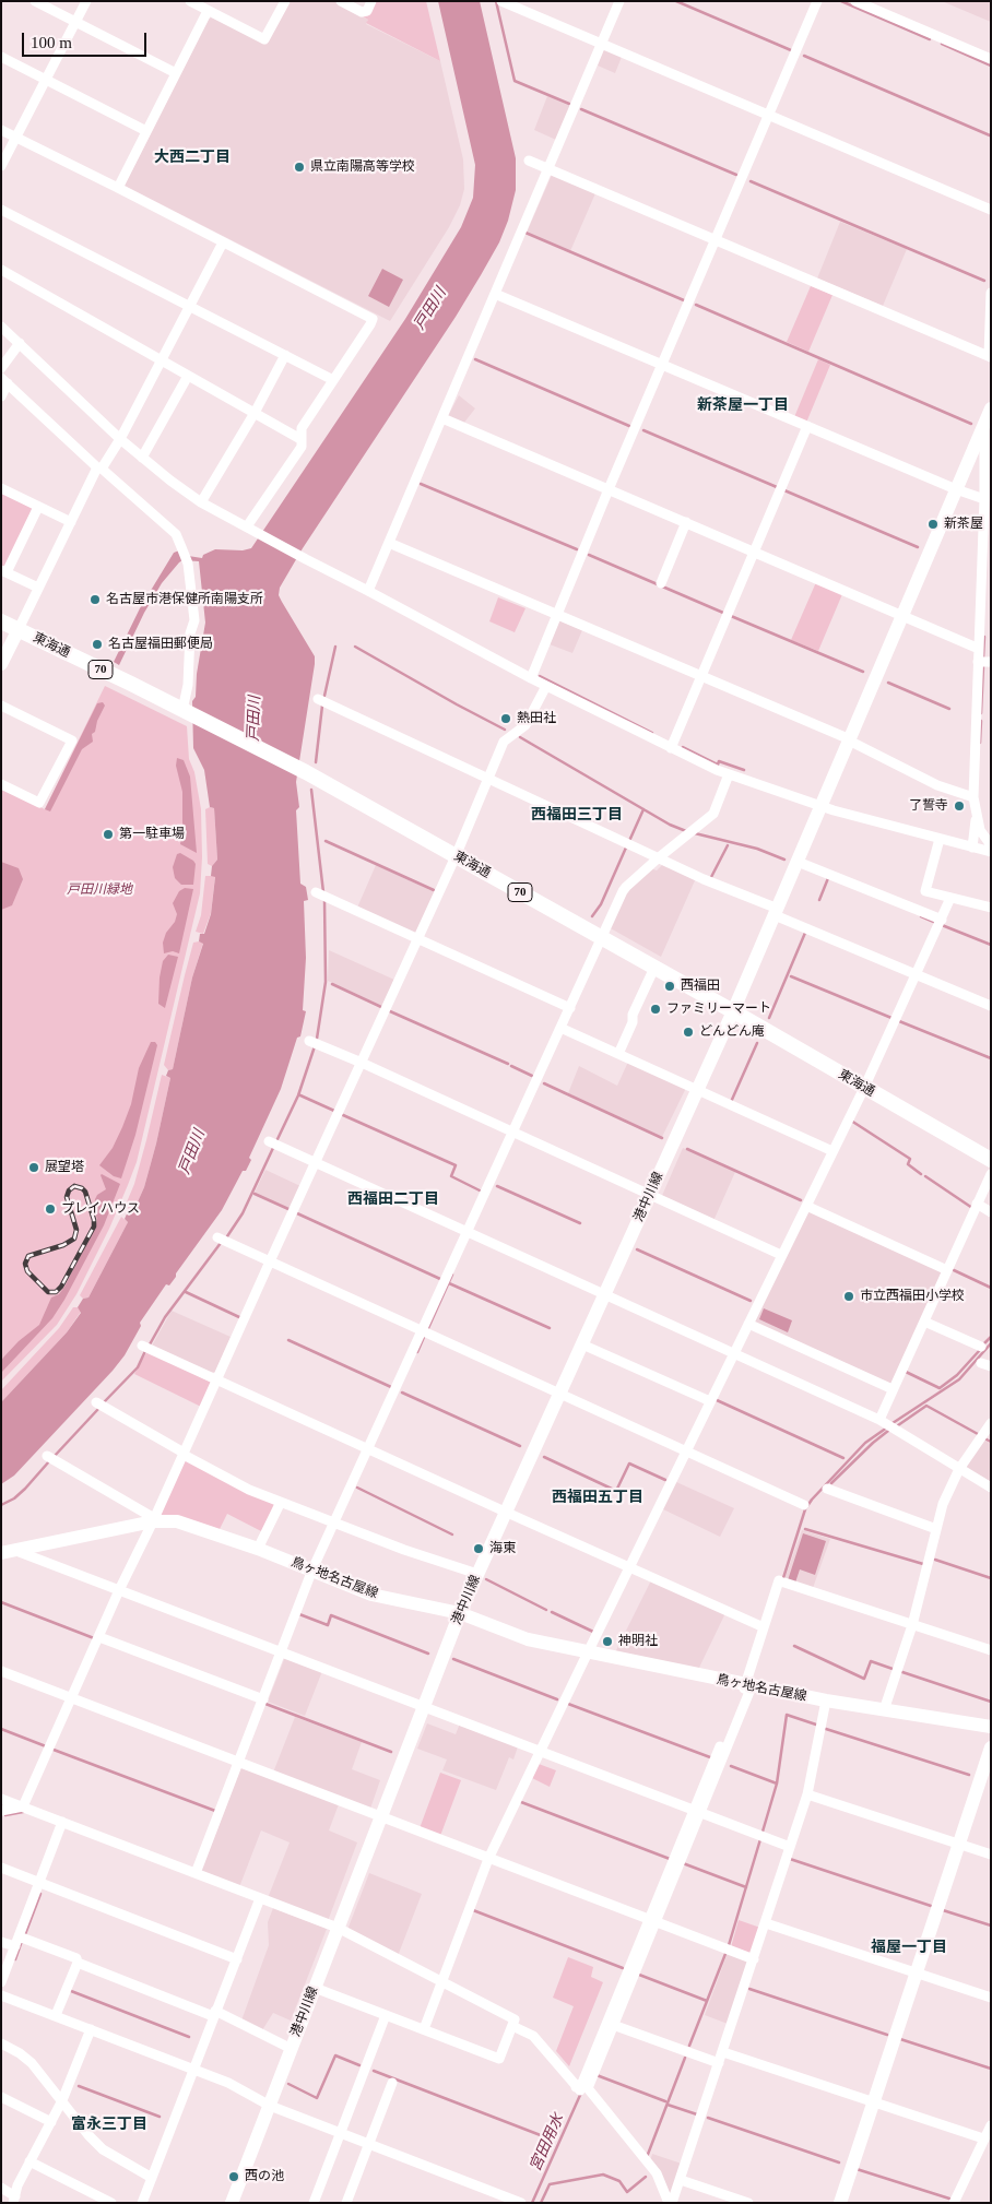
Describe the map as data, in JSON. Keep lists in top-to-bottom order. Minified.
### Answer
{"streets":{"main road":["東海通","70","港中川線","鳥ヶ地名古屋線"]},"crossings":[["東海通","港中川線"],["港中川線","鳥ヶ地名古屋線"]],"districts":["大西二丁目","新茶屋一丁目","西福田三丁目","西福田二丁目","西福田五丁目","福屋一丁目","富永三丁目"],"water":["戸田川","宮田用水"],"parks":["戸田川緑地"],"places":["県立南陽高等学校","新茶屋","名古屋市港保健所南陽支所","名古屋福田郵便局","熱田社","了誓寺","第一駐車場","西福田","ファミリーマート","どんどん庵","展望塔","プレイハウス","市立西福田小学校","海東","神明社","西の池"],"scale_bar":"100 m"}
